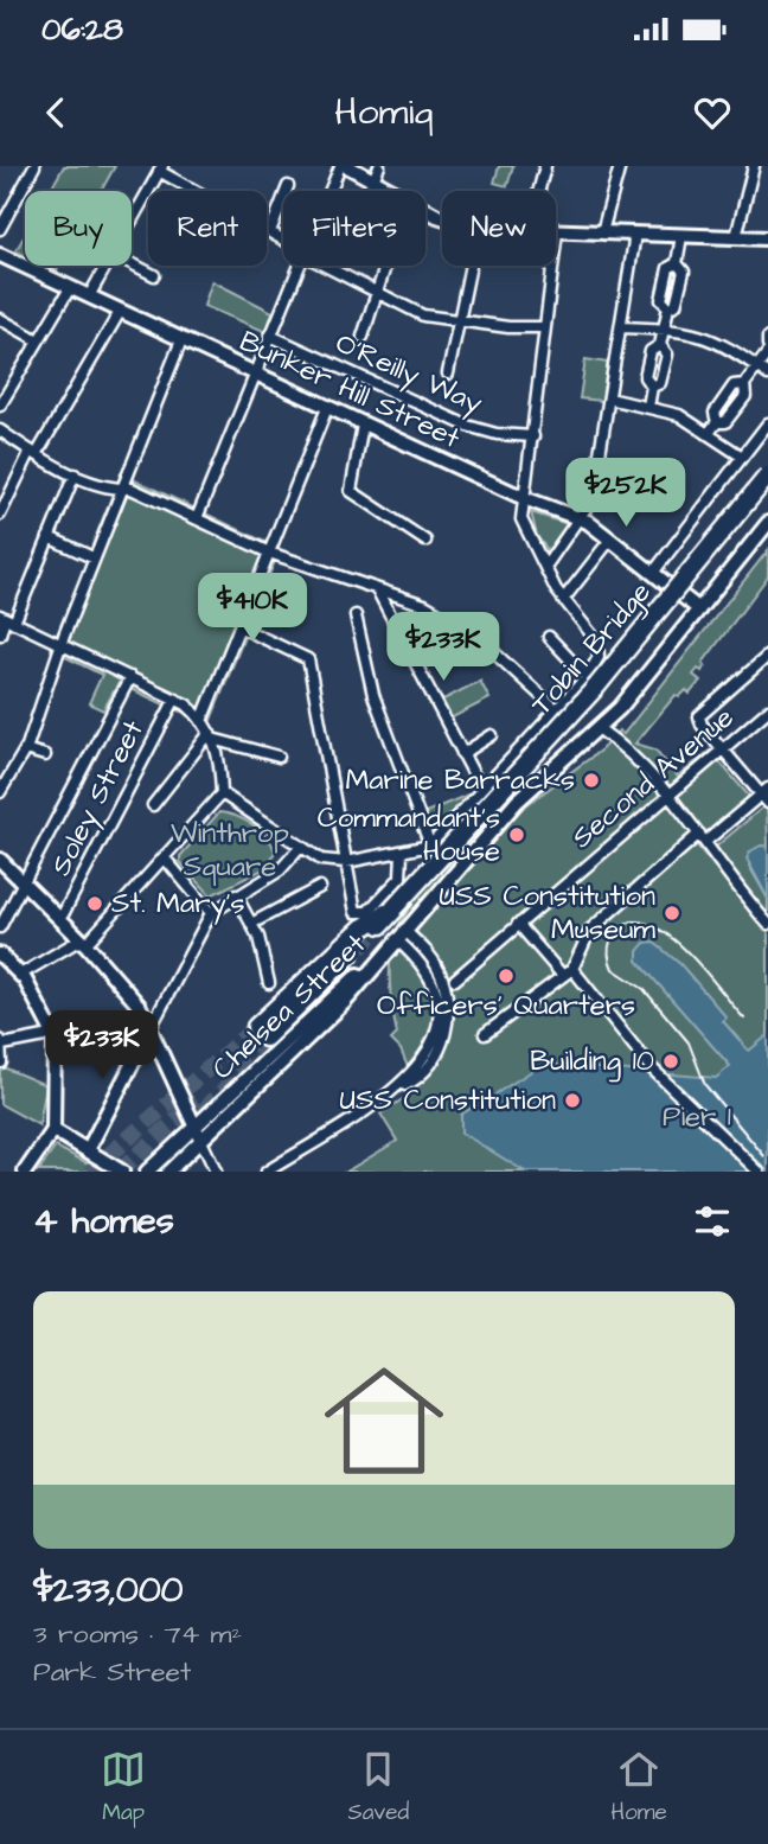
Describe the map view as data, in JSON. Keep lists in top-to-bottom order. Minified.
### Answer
{"streets":{"highway":["Tobin Bridge"],"main road":["Bunker Hill Street","Chelsea Street"],"street":["O'Reilly Way","Second Avenue","Soley Street"]},"crossings":[["Bunker Hill Street","Chelsea Street"]],"parks":["Winthrop Square","Pier 1"],"places":["Marine Barracks","Commandant's House","St. Mary's","USS Constitution Museum","Officers' Quarters","Building 10","USS Constitution"],"page":{"status":"06:28","header":"Homiq","chip":["Buy","Rent","Filters","New"],"price":["$252K","$410K","$233K","$233K"],"heading":"4 homes","list":[{"name":"$233,000","note":"3 rooms · 74 m² · Park Street"}],"tabs":["Map","Saved","Home"]}}
